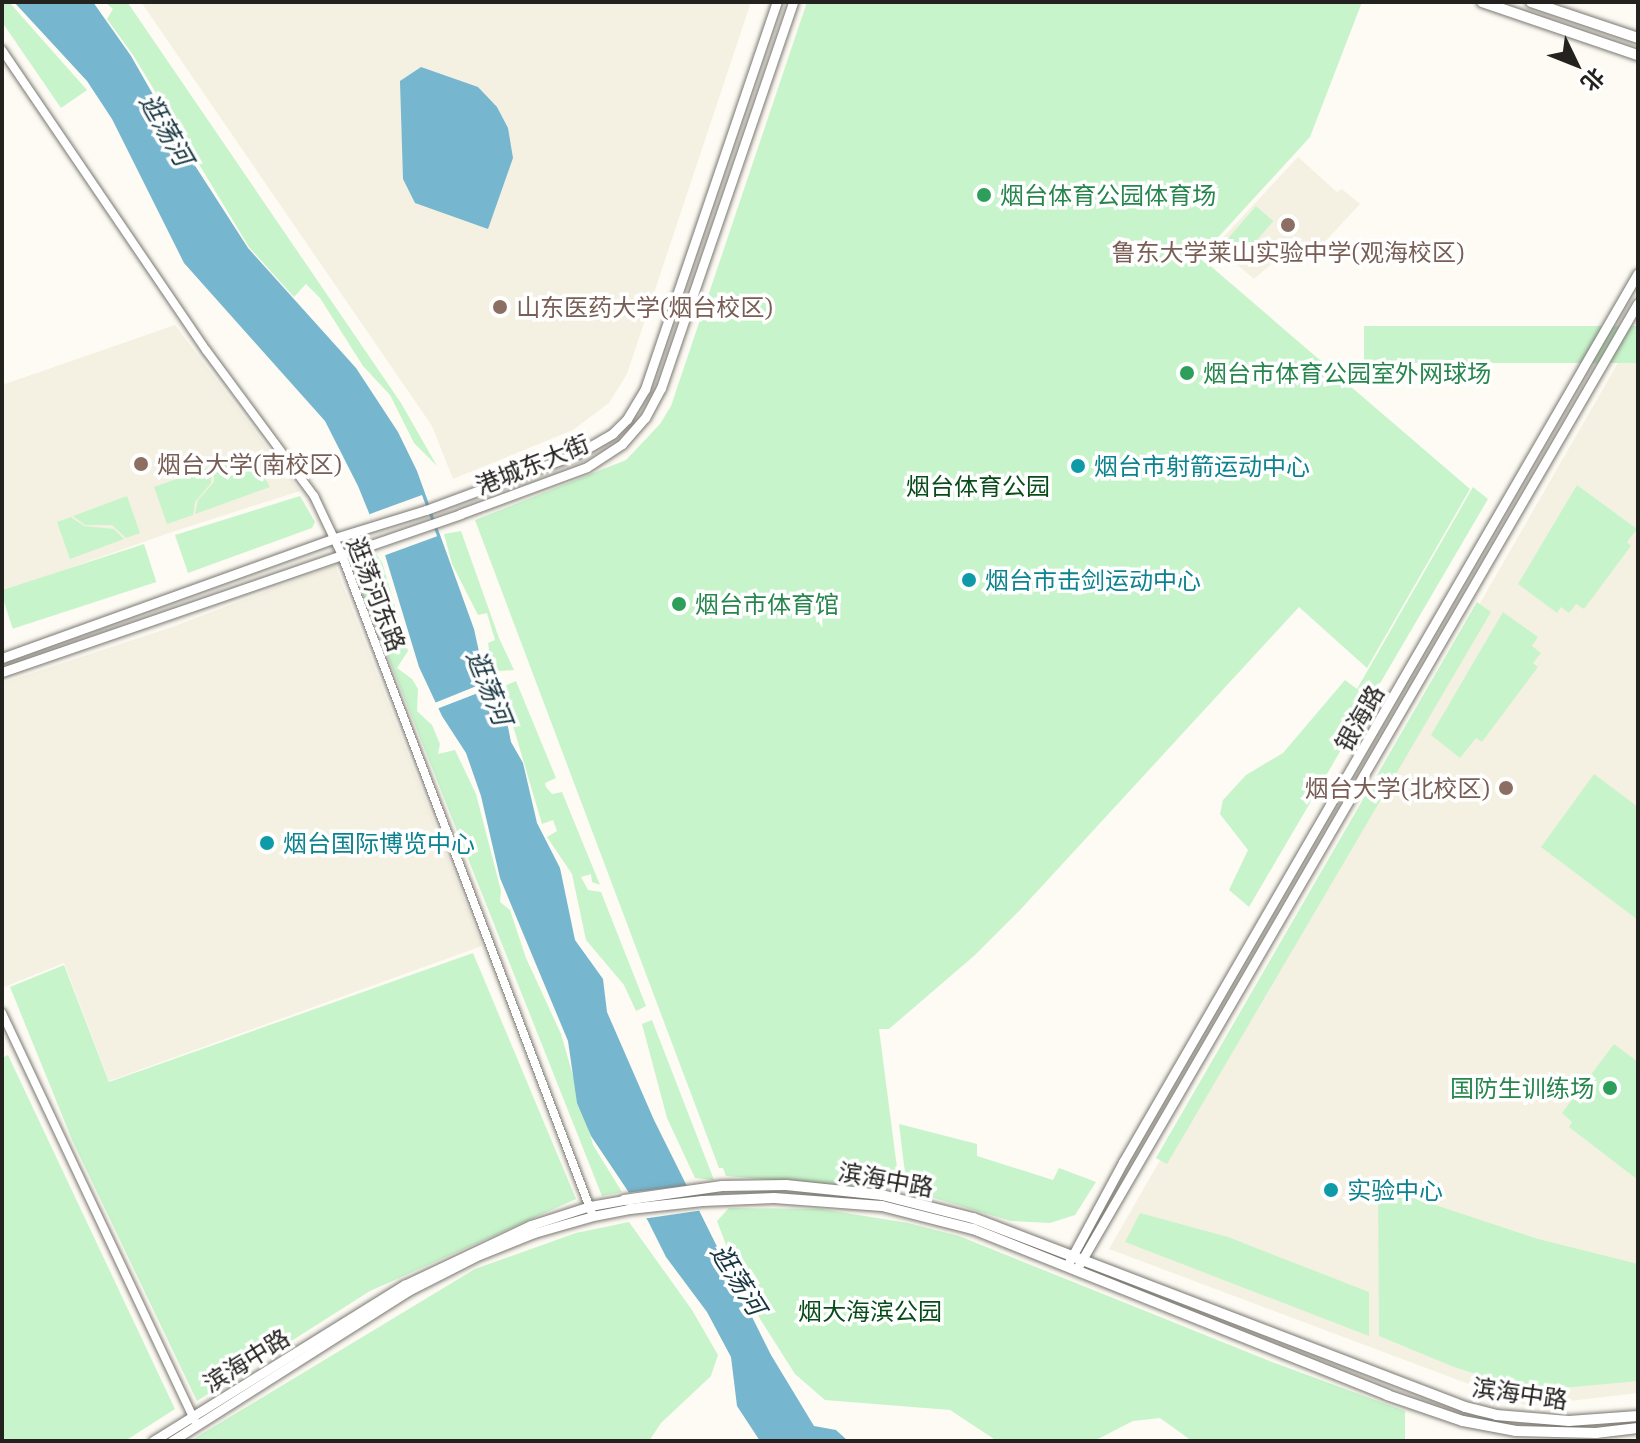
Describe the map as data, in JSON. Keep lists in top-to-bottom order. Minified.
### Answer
{"streets":{"main road":["港城东大街","银海路","滨海中路"],"street":["逛荡河东路"]},"crossings":[["港城东大街","逛荡河东路"],["逛荡河东路","滨海中路"],["银海路","滨海中路"]],"water":["逛荡河"],"parks":["烟台体育公园","烟大海滨公园"],"places":["烟台体育公园体育场","鲁东大学莱山实验中学(观海校区)","山东医药大学(烟台校区)","烟台市体育公园室外网球场","烟台大学(南校区)","烟台市射箭运动中心","烟台市击剑运动中心","烟台市体育馆","烟台大学(北校区)","烟台国际博览中心","国防生训练场","实验中心"],"north":"bottom right"}
